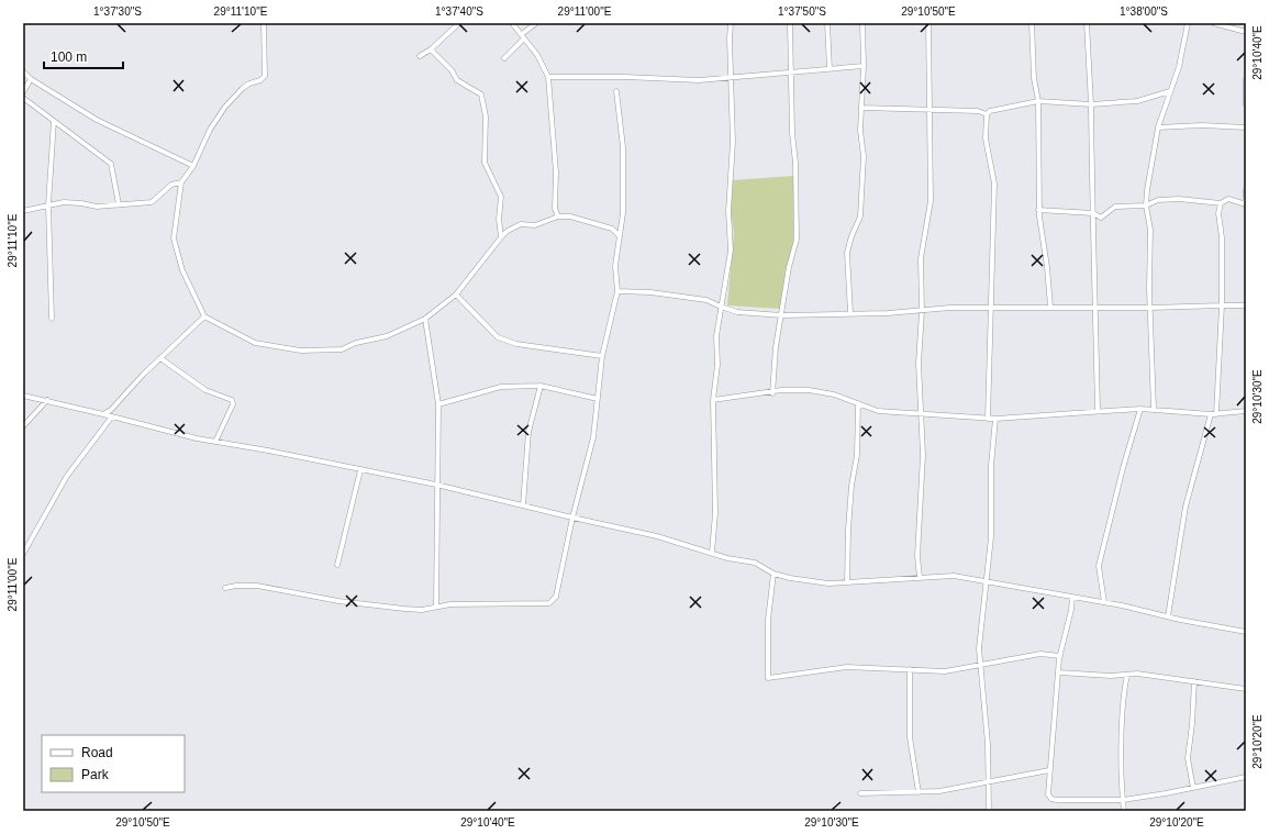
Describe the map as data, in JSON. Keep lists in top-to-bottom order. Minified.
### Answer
{"legend":["Road","Park"],"scale_bar":"100 m","coordinates":["1°37'30\"S","29°11'10\"E","1°37'40\"S","29°11'00\"E","1°37'50\"S","29°10'50\"E","1°38'00\"S","29°10'40\"E","29°10'30\"E","29°10'20\"E"]}
